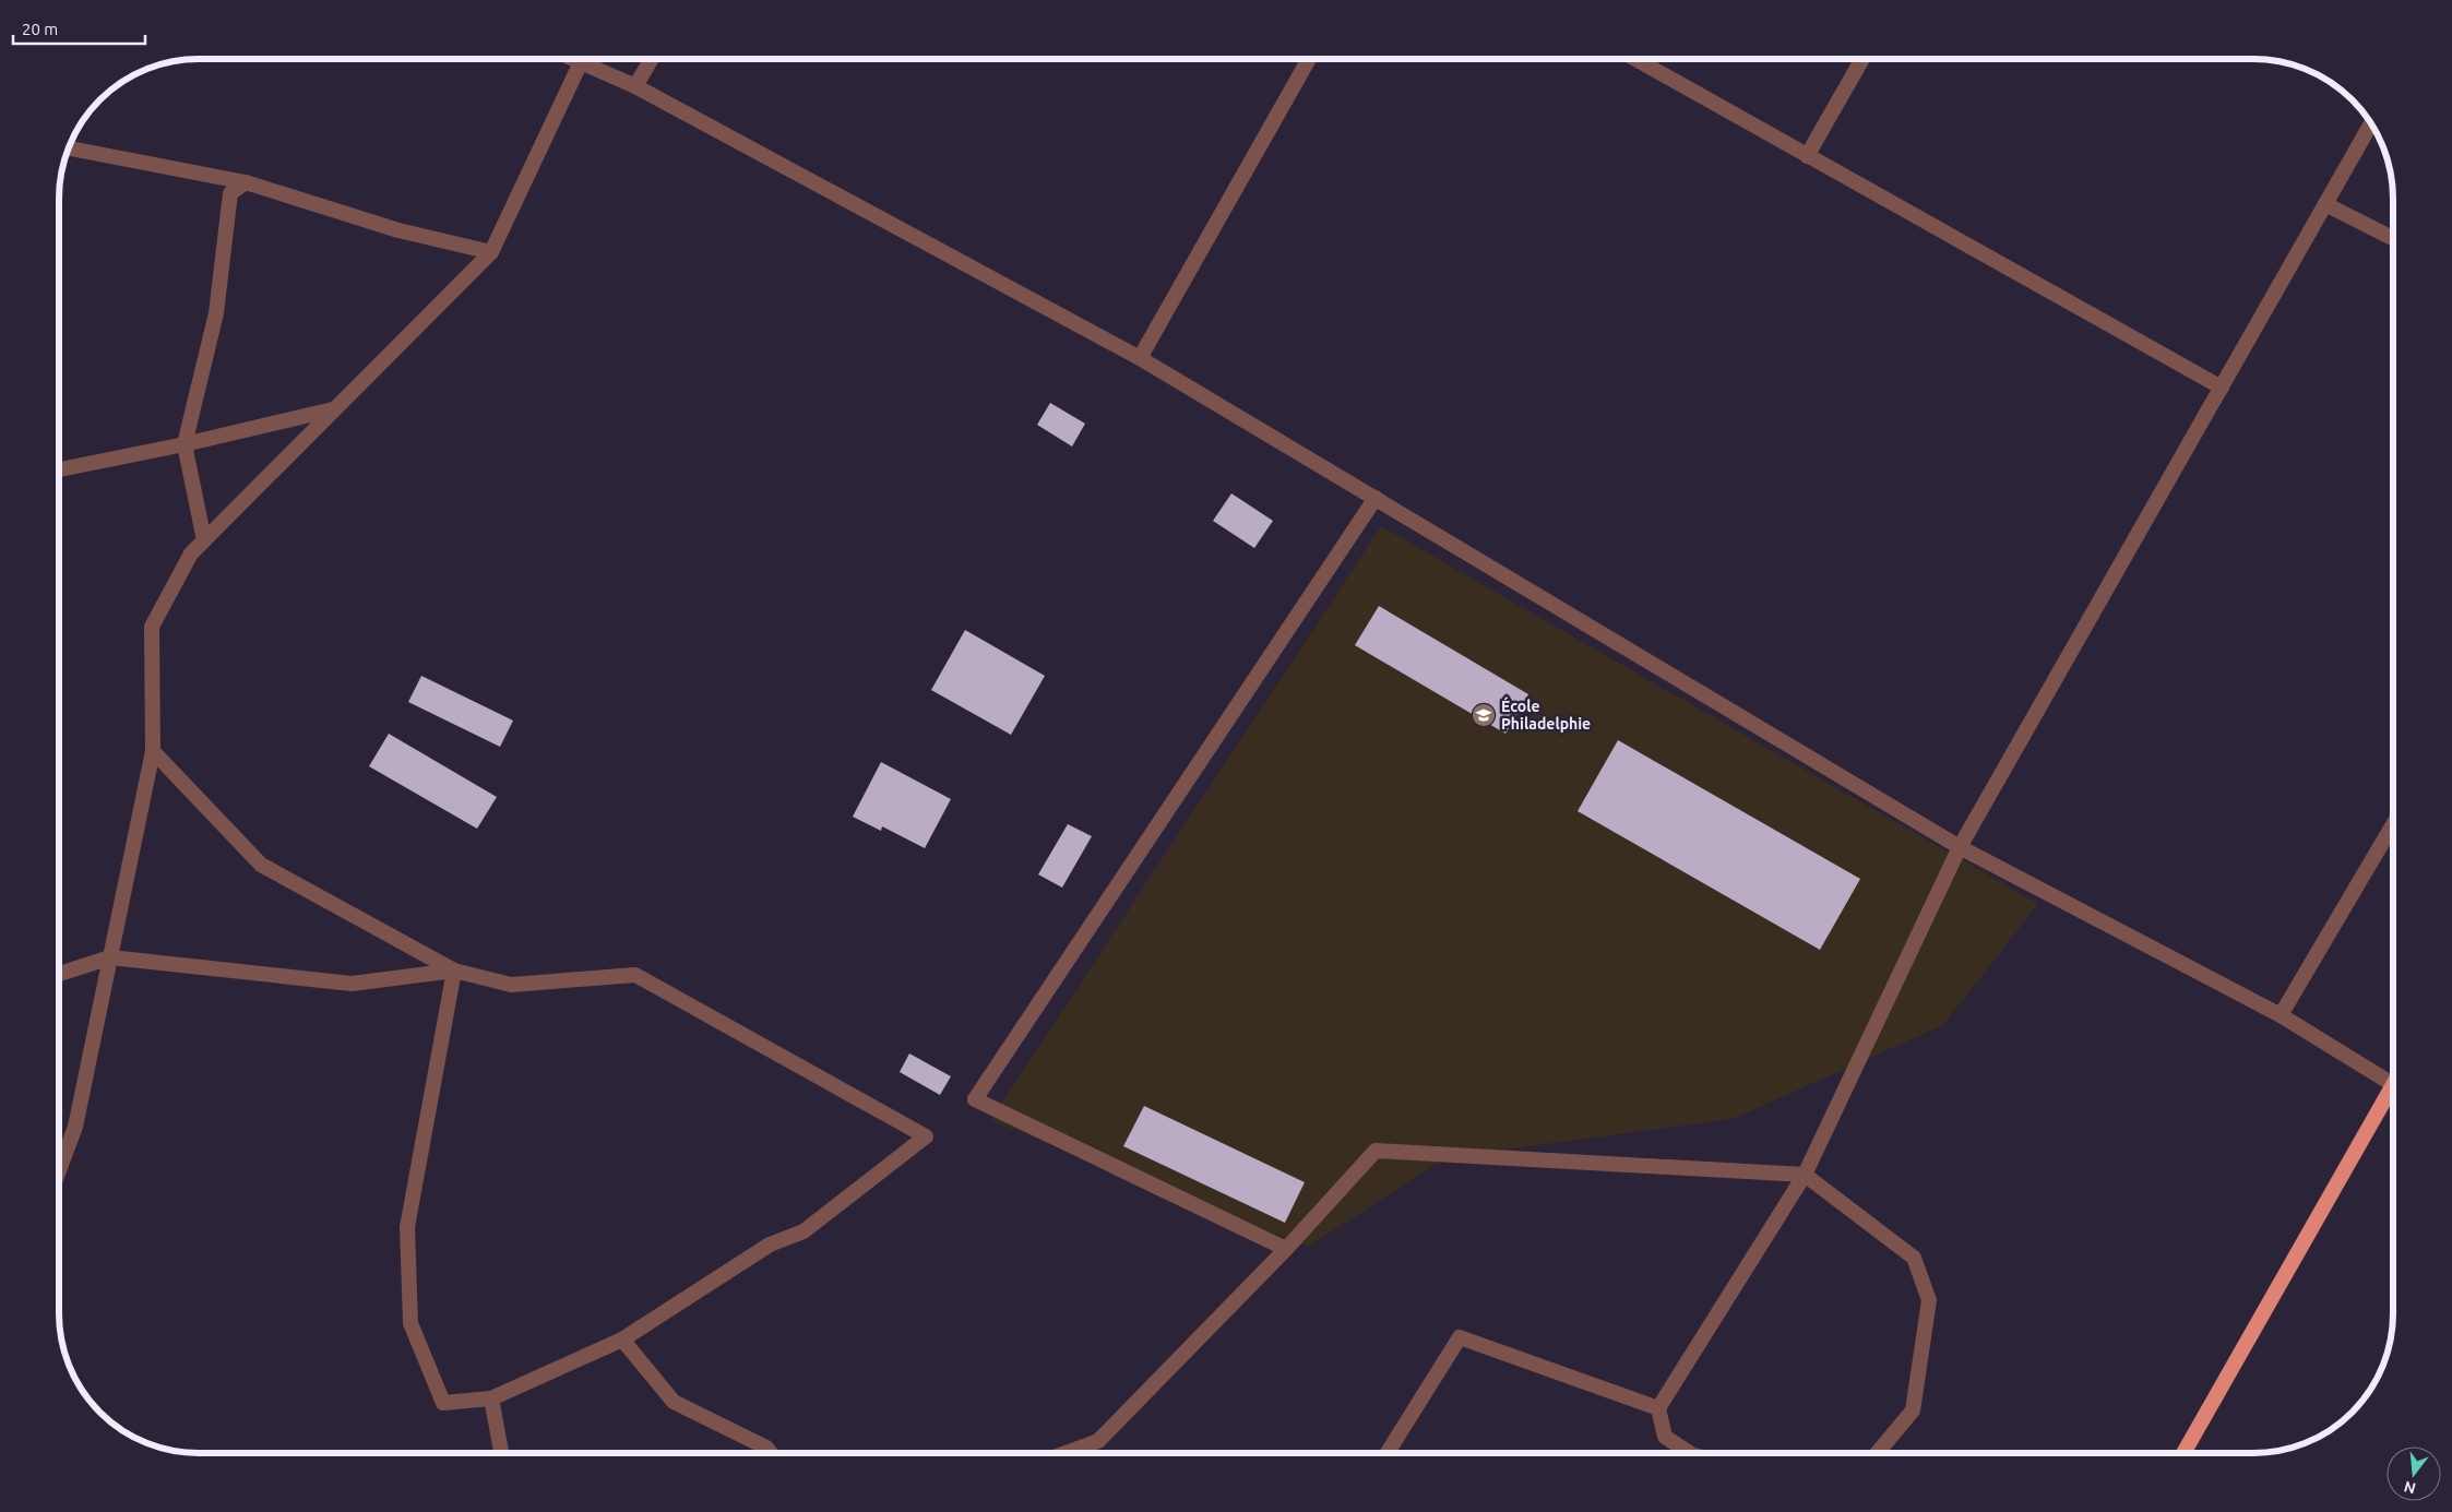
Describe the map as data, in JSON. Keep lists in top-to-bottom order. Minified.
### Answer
{"places":{"school or university":["École Philadelphie"]},"scale_bar":"20 m","north":"bottom"}
